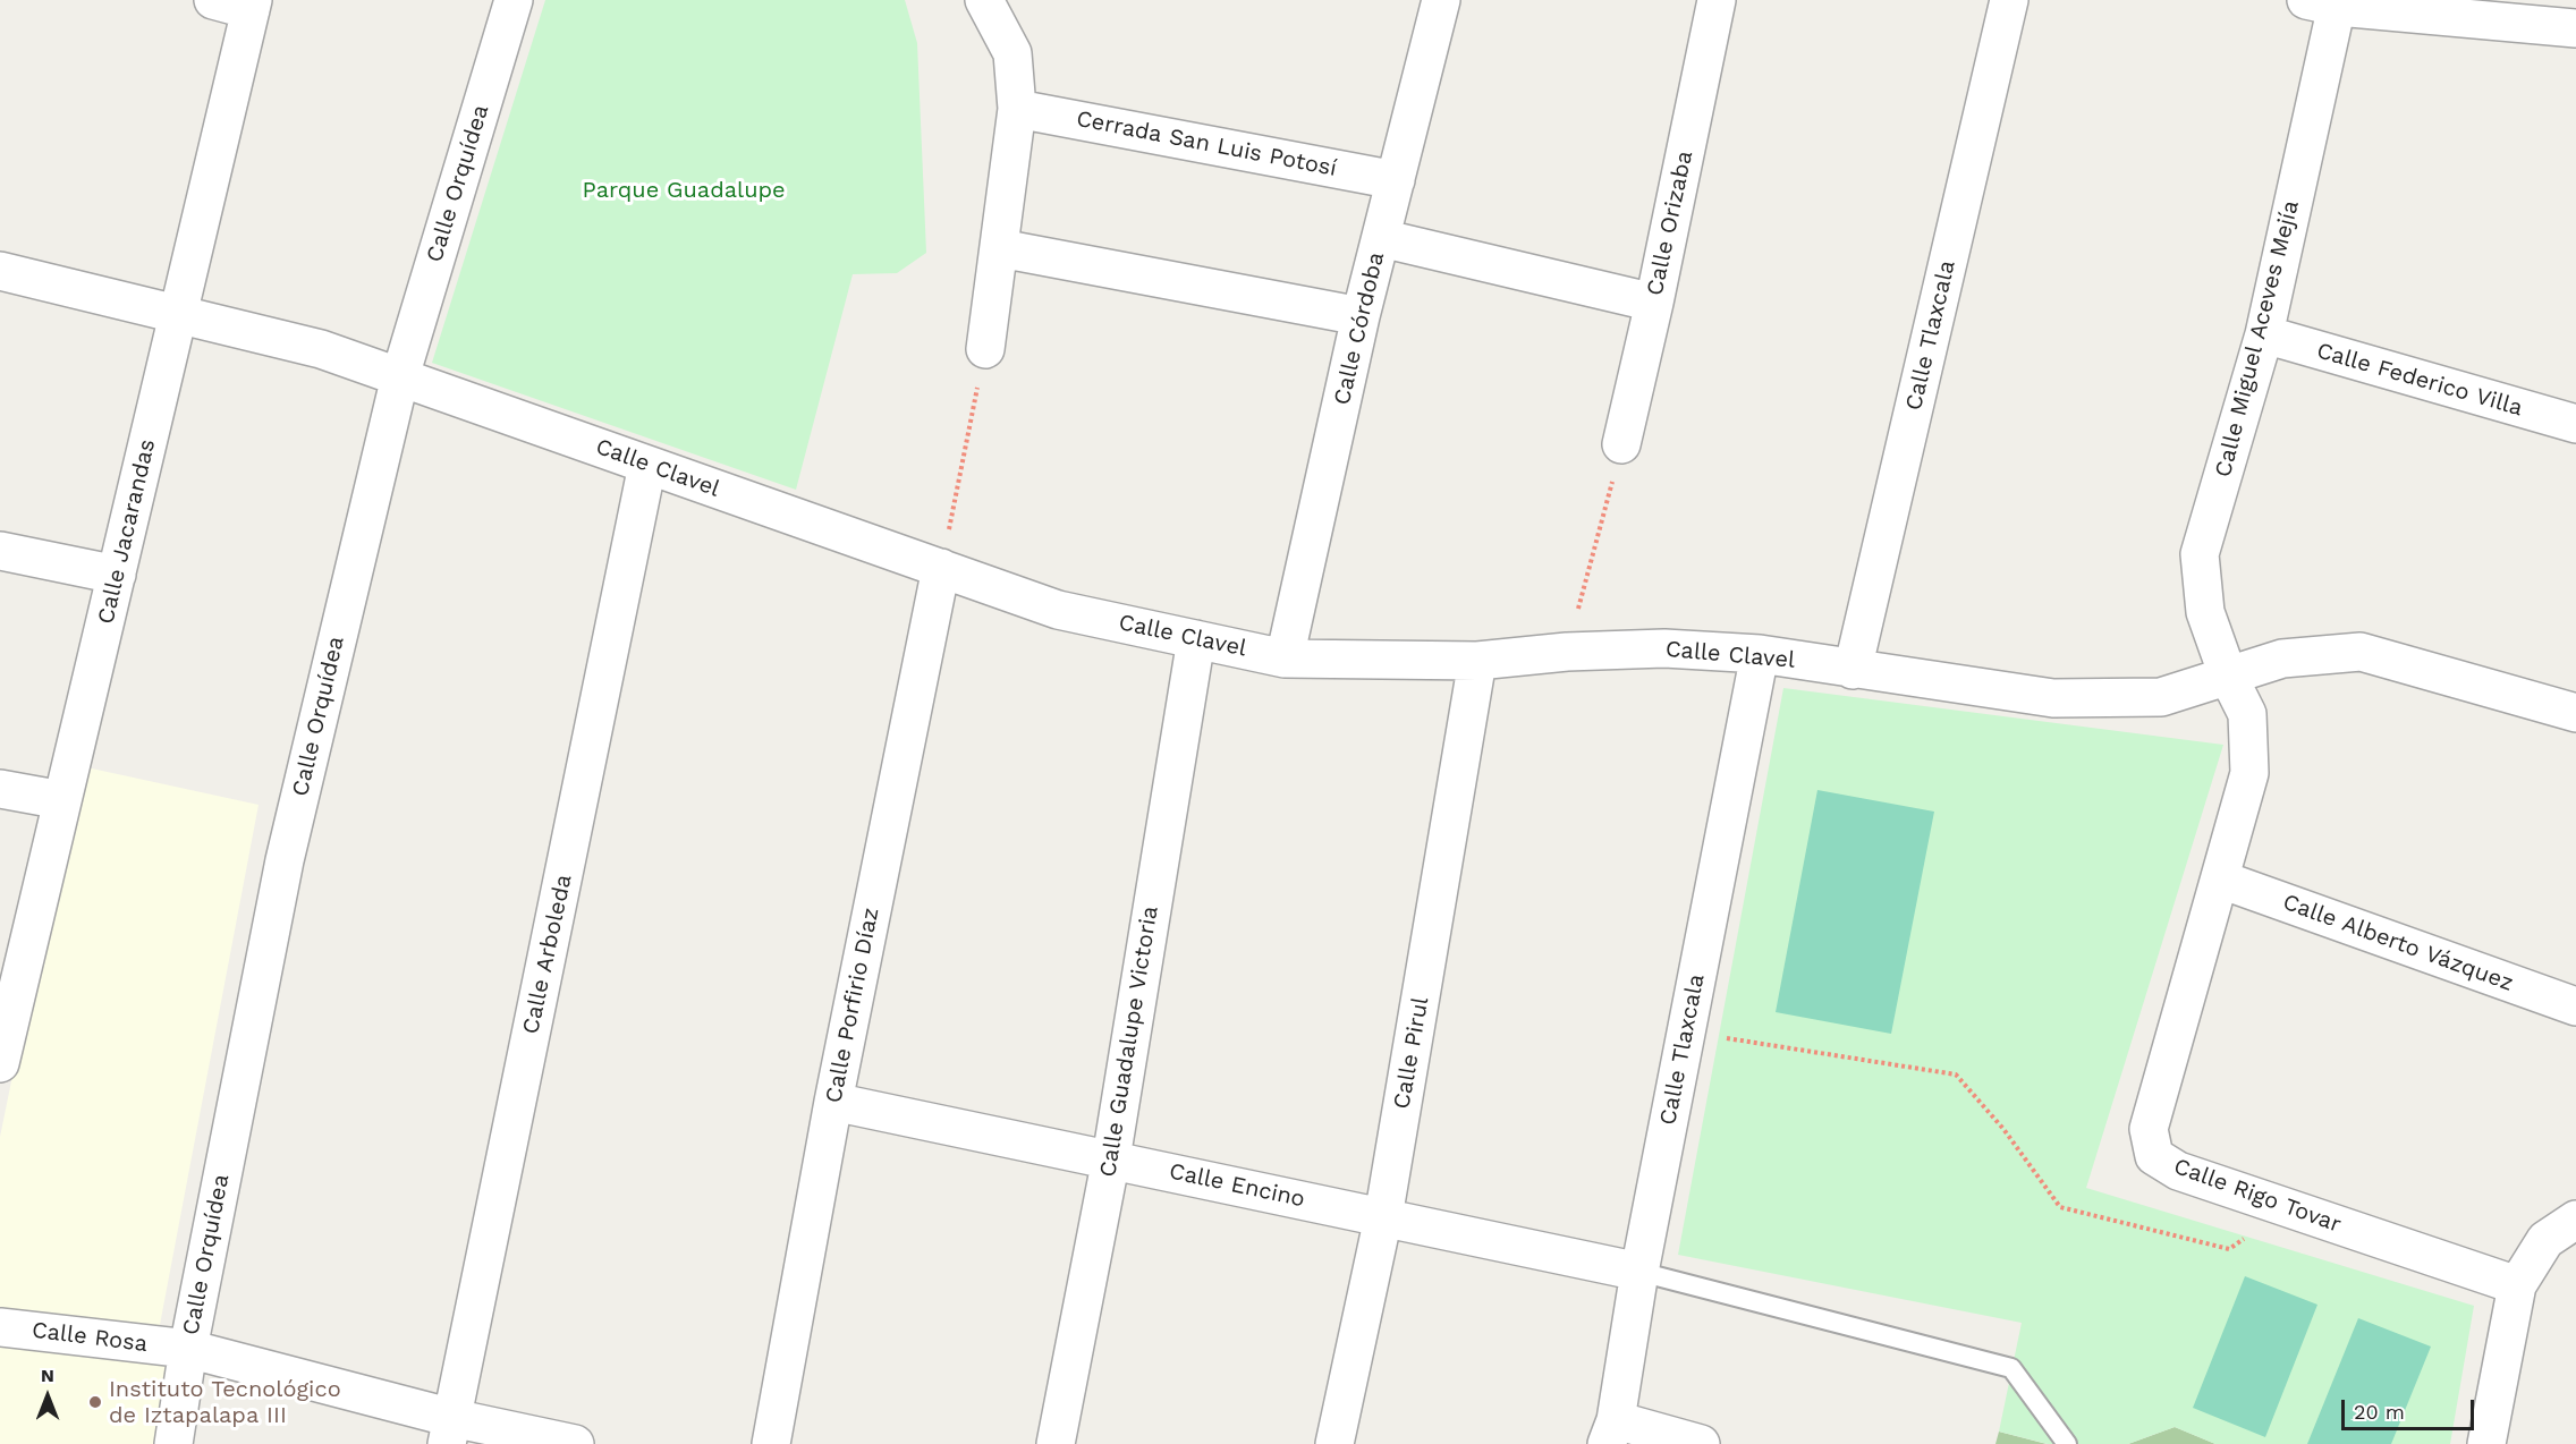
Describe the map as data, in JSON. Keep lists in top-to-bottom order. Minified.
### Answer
{"streets":{"street":["Cerrada San Luis Potosí","Calle Orquídea","Calle Orizaba","Calle Córdoba","Calle Tlaxcala","Calle Miguel Aceves Mejía","Calle Federico Villa","Calle Clavel","Calle Jacarandas","Calle Alberto Vázquez","Calle Arboleda","Calle Porfirio Díaz","Calle Guadalupe Victoria","Calle Pirul","Calle Encino","Calle Rigo Tovar","Calle Rosa"]},"crossings":[["Cerrada San Luis Potosí","Calle Córdoba"],["Calle Orquídea","Calle Clavel"],["Calle Orquídea","Calle Rosa"],["Calle Córdoba","Calle Clavel"],["Calle Tlaxcala","Calle Clavel"],["Calle Tlaxcala","Calle Encino"],["Calle Miguel Aceves Mejía","Calle Federico Villa"],["Calle Miguel Aceves Mejía","Calle Clavel"],["Calle Miguel Aceves Mejía","Calle Rigo Tovar"],["Calle Clavel","Calle Jacarandas"],["Calle Clavel","Calle Arboleda"],["Calle Clavel","Calle Porfirio Díaz"],["Calle Clavel","Calle Guadalupe Victoria"],["Calle Clavel","Calle Pirul"],["Calle Clavel","Calle Rigo Tovar"],["Calle Alberto Vázquez","Calle Rigo Tovar"],["Calle Arboleda","Calle Rosa"],["Calle Porfirio Díaz","Calle Encino"],["Calle Guadalupe Victoria","Calle Encino"],["Calle Pirul","Calle Encino"]],"parks":["Parque Guadalupe"],"places":["Instituto Tecnológico de Iztapalapa III"],"scale_bar":"20 m","north":"top"}
